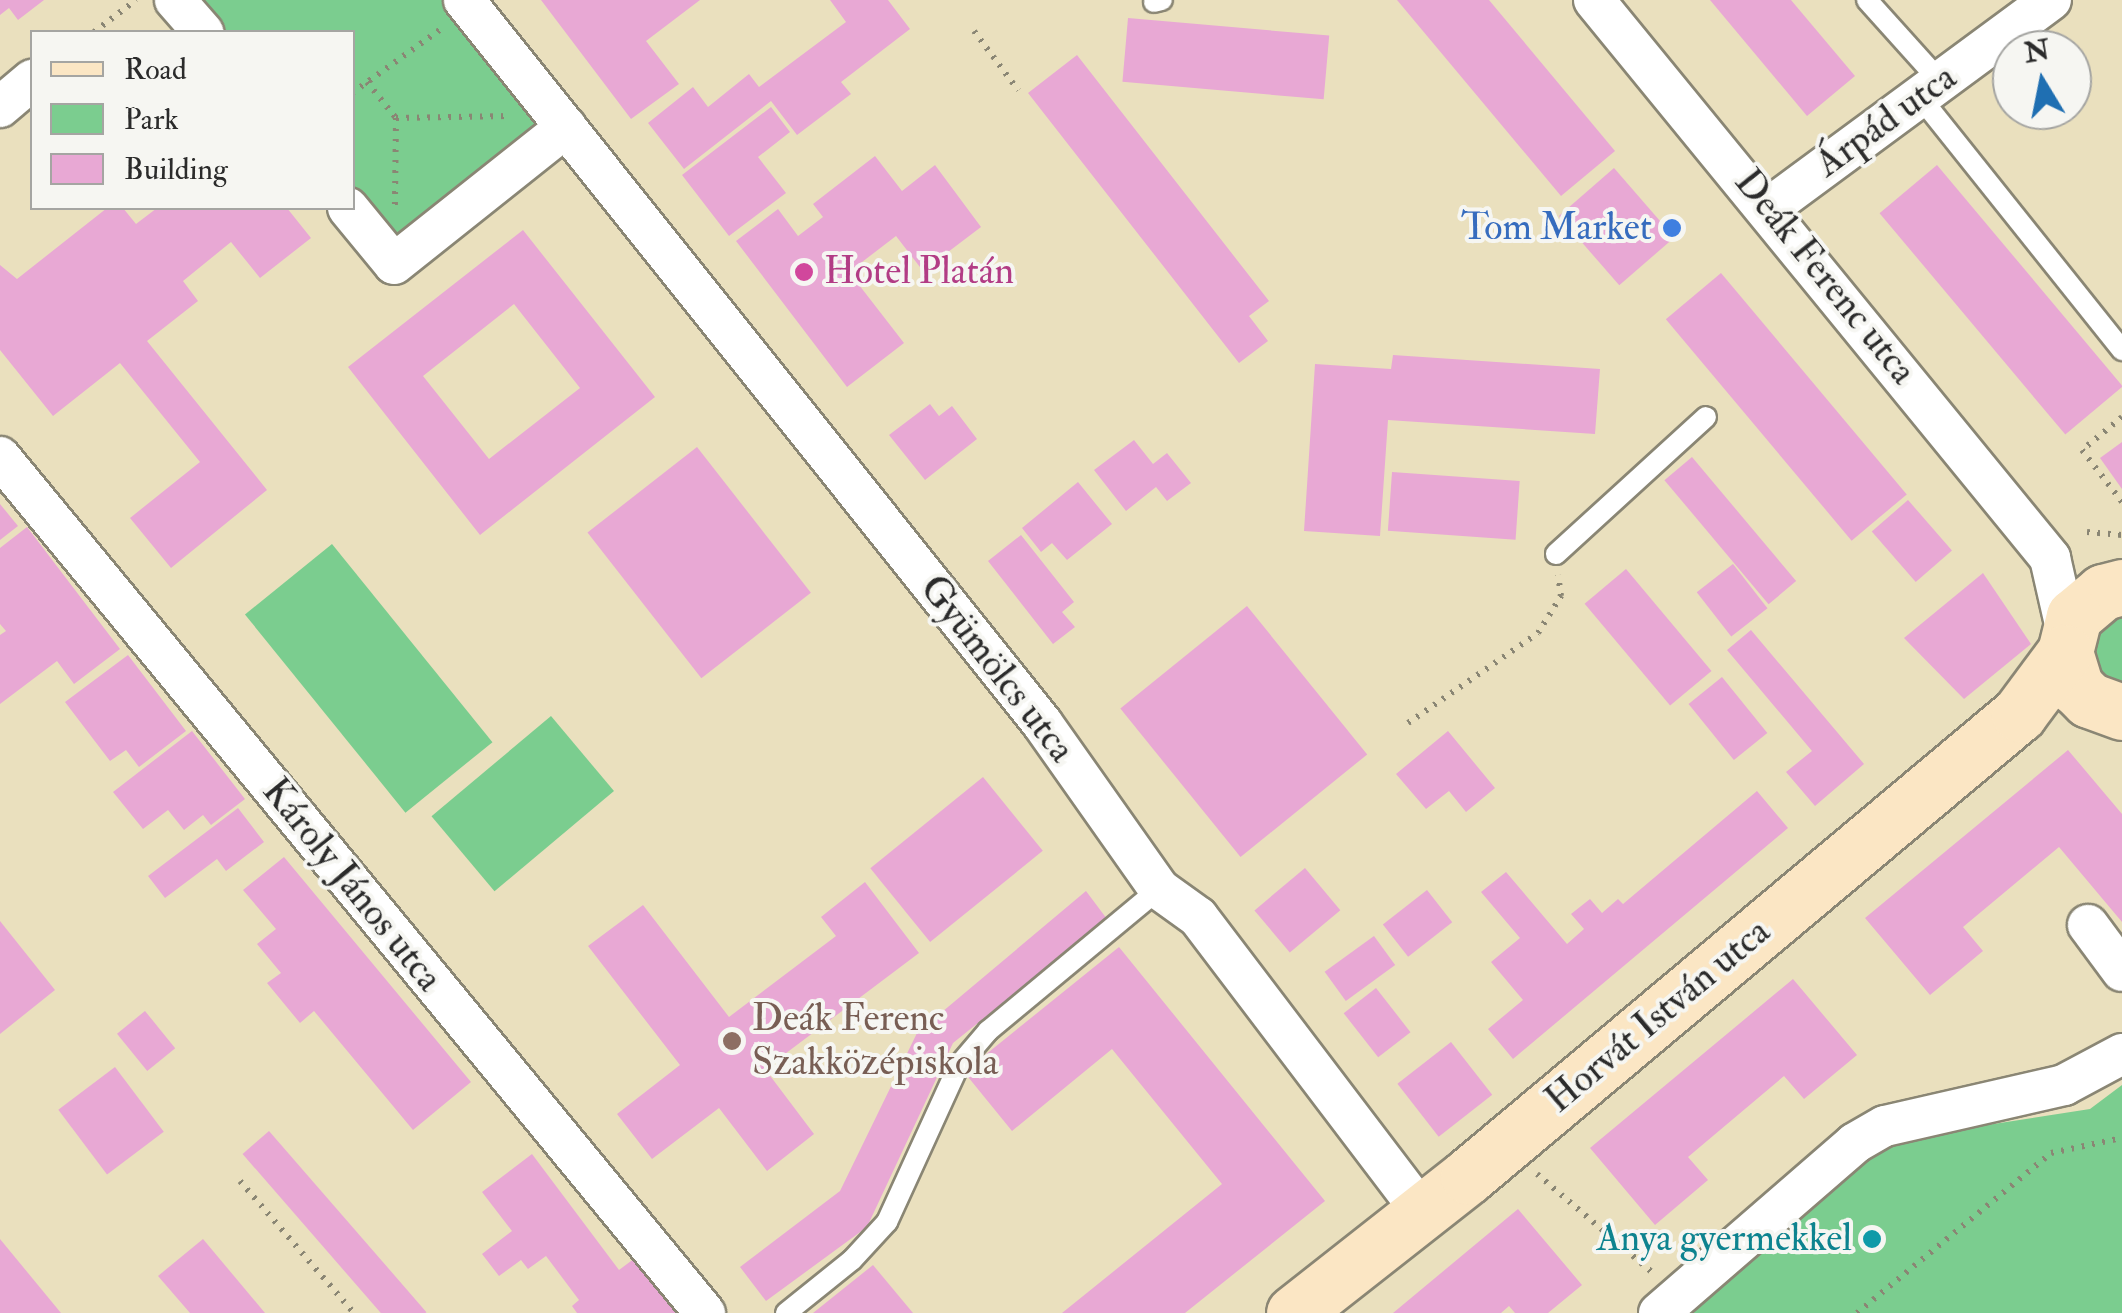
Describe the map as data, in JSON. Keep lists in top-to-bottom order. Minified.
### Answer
{"streets":{"main road":["Horvát István utca"],"street":["Árpád utca","Deák Ferenc utca","Gyümölcs utca","Károly János utca"]},"crossings":[["Árpád utca","Deák Ferenc utca"],["Deák Ferenc utca","Horvát István utca"],["Gyümölcs utca","Horvát István utca"]],"places":["Tom Market","Hotel Platán","Deák Ferenc Szakközépiskola","Anya gyermekkel"],"legend":["Road","Park","Building"],"north":"top"}
